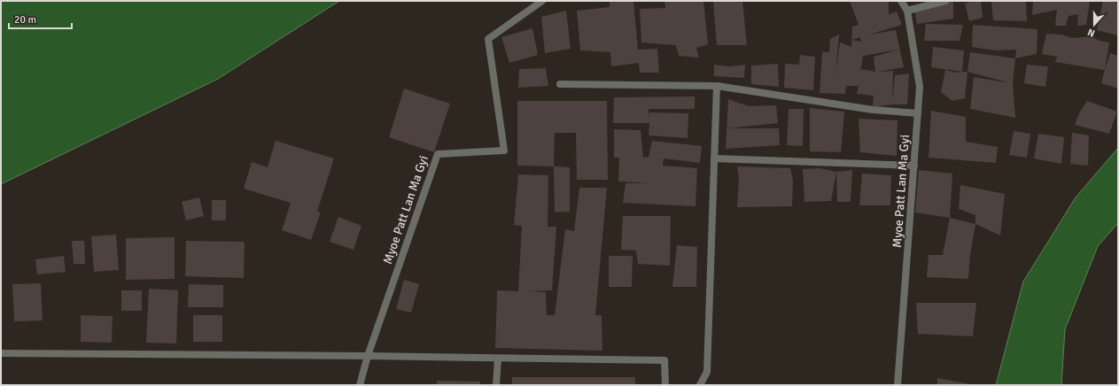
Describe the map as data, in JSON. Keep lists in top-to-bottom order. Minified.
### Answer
{"streets":{"street":["Myoe Patt Lan Ma Gyi"]},"scale_bar":"20 m","north":"bottom"}
